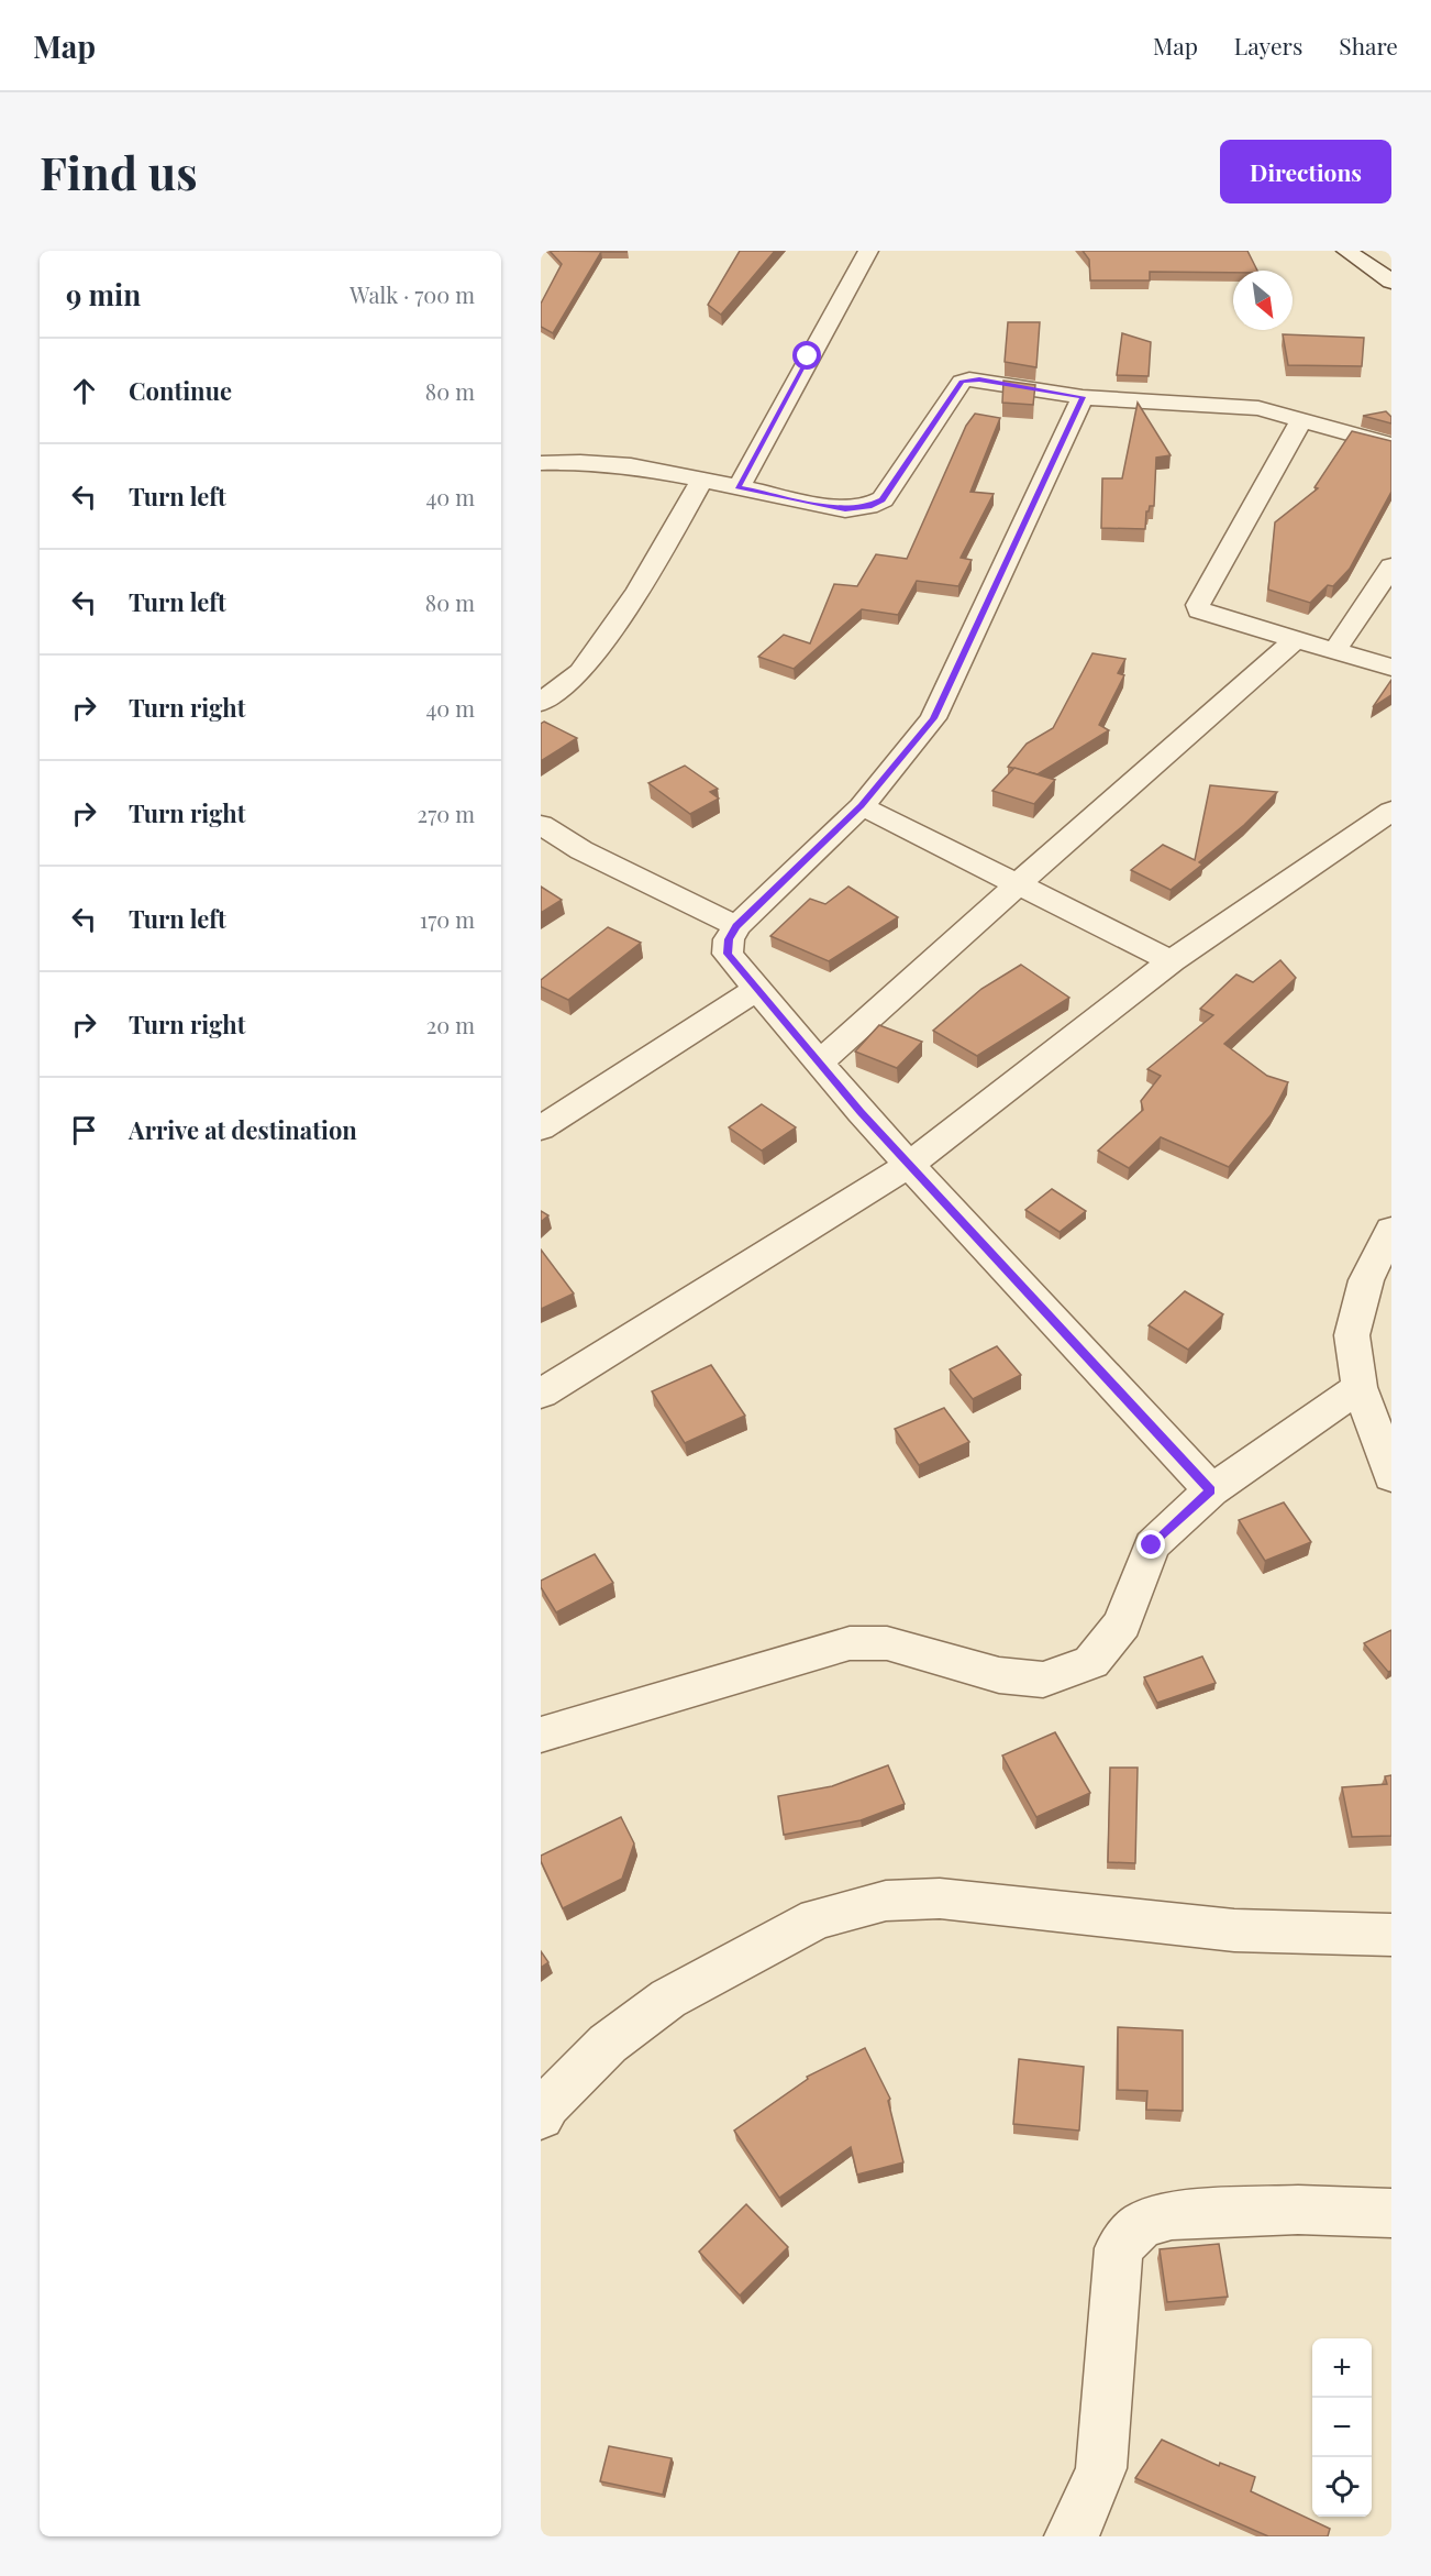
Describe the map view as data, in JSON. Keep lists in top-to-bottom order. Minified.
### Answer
{"north":"bottom right","page":{"header":"Map","nav":["Map","Layers","Share"],"buttons":"Directions","title":"Find us","heading":["9 min","Walk · 700 m"],"list":[["Continue","80 m"],["Turn left","40 m"],["Turn left","80 m"],["Turn right","40 m"],["Turn right","270 m"],["Turn left","170 m"],["Turn right","20 m"],"Arrive at destination"],"map_buttons":["+","−"]}}
